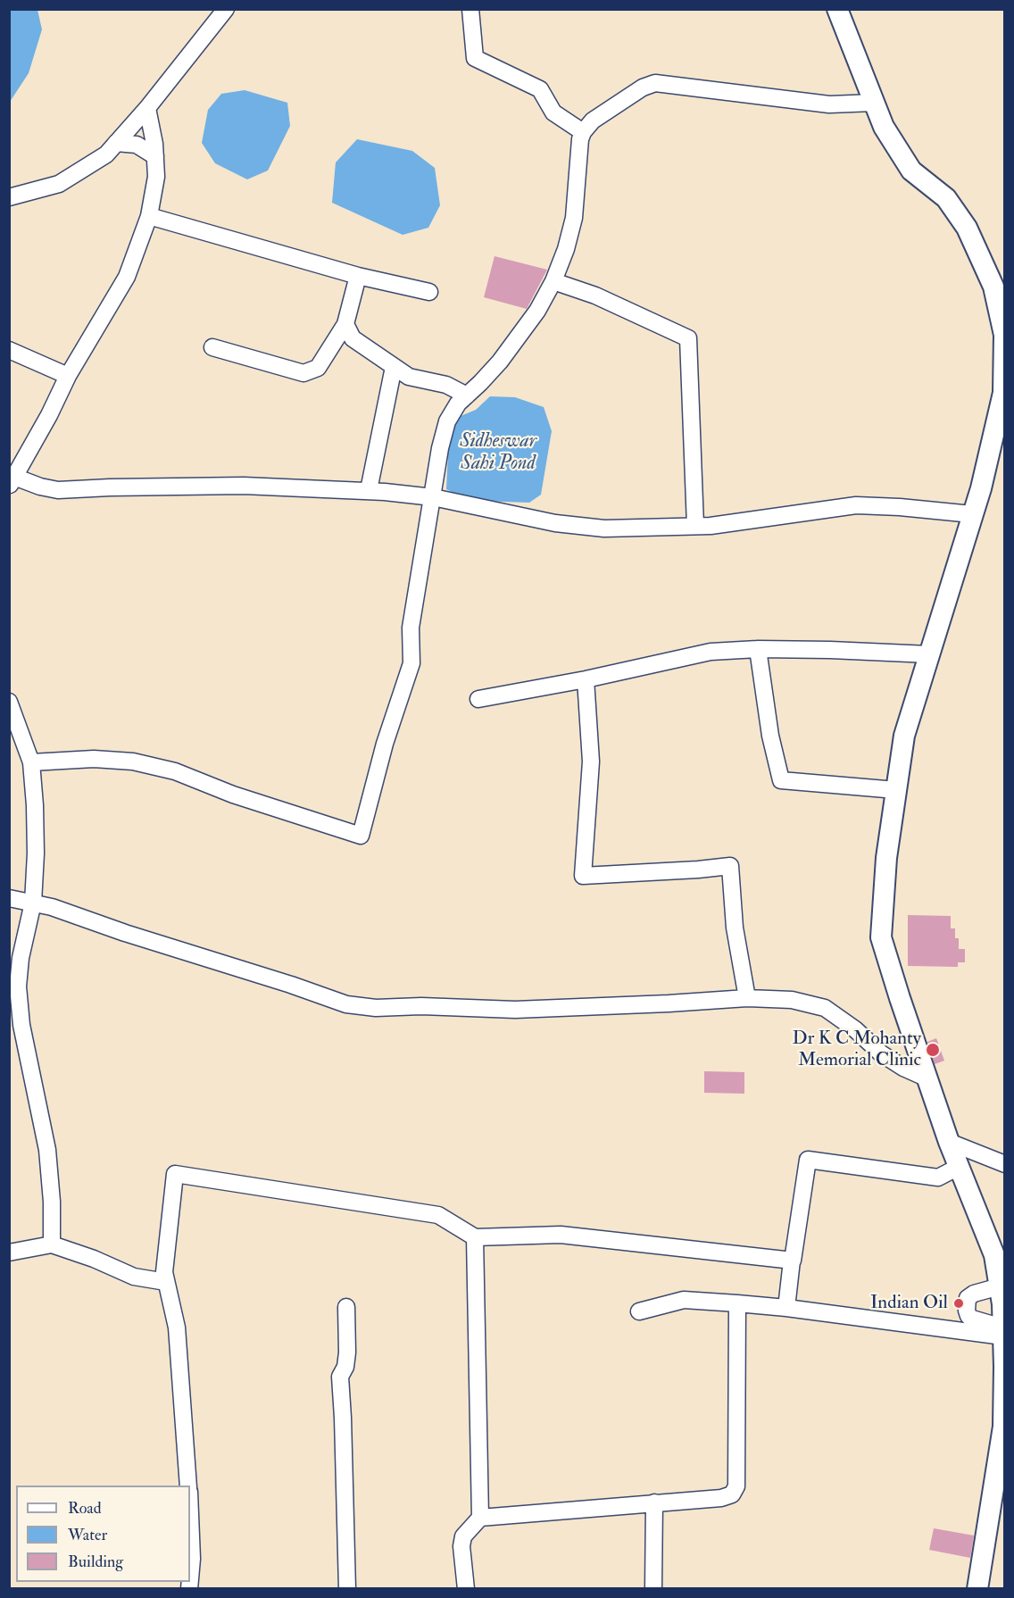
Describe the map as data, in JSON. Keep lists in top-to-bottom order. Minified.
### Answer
{"water":["Sidheswar Sahi Pond"],"places":["Dr K C Mohanty Memorial Clinic","Indian Oil"],"legend":["Road","Water","Building"]}
